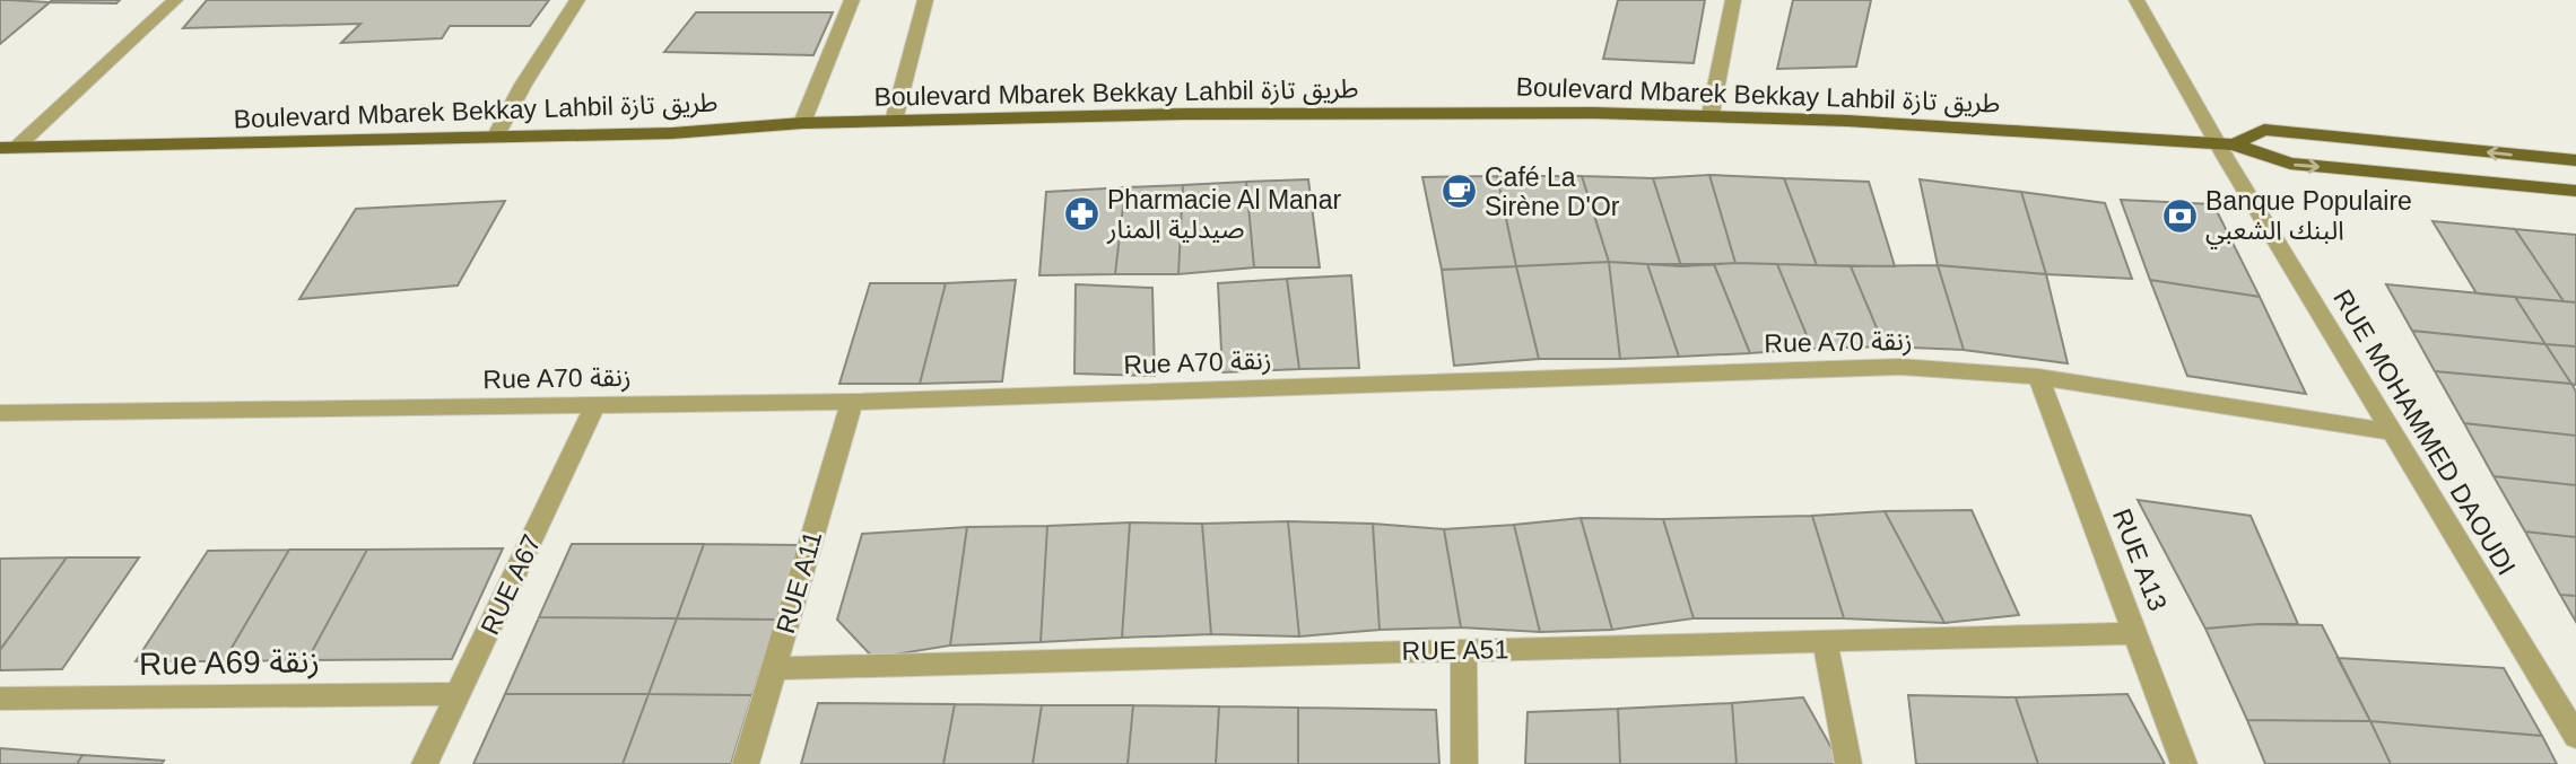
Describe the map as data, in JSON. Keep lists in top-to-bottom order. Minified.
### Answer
{"streets":{"main road":["Boulevard Mbarek Bekkay Lahbil طريق تازة"],"street":["Rue A70 زنقة","RUE MOHAMMED DAOUDI","RUE A13","RUE A11","RUE A67","RUE A51","Rue A69 زنقة"]},"crossings":[["Boulevard Mbarek Bekkay Lahbil طريق تازة","RUE MOHAMMED DAOUDI"],["Rue A70 زنقة","RUE MOHAMMED DAOUDI"],["Rue A70 زنقة","RUE A13"],["Rue A70 زنقة","RUE A11"],["Rue A70 زنقة","RUE A67"],["RUE A13","RUE A51"],["RUE A11","RUE A51"],["RUE A67","Rue A69 زنقة"]],"places":{"cafe":["Café La Sirène D'Or"],"pharmacy":["Pharmacie Al Manar صيدلية المنار"],"bank":["Banque Populaire البنك الشعبي"]}}
